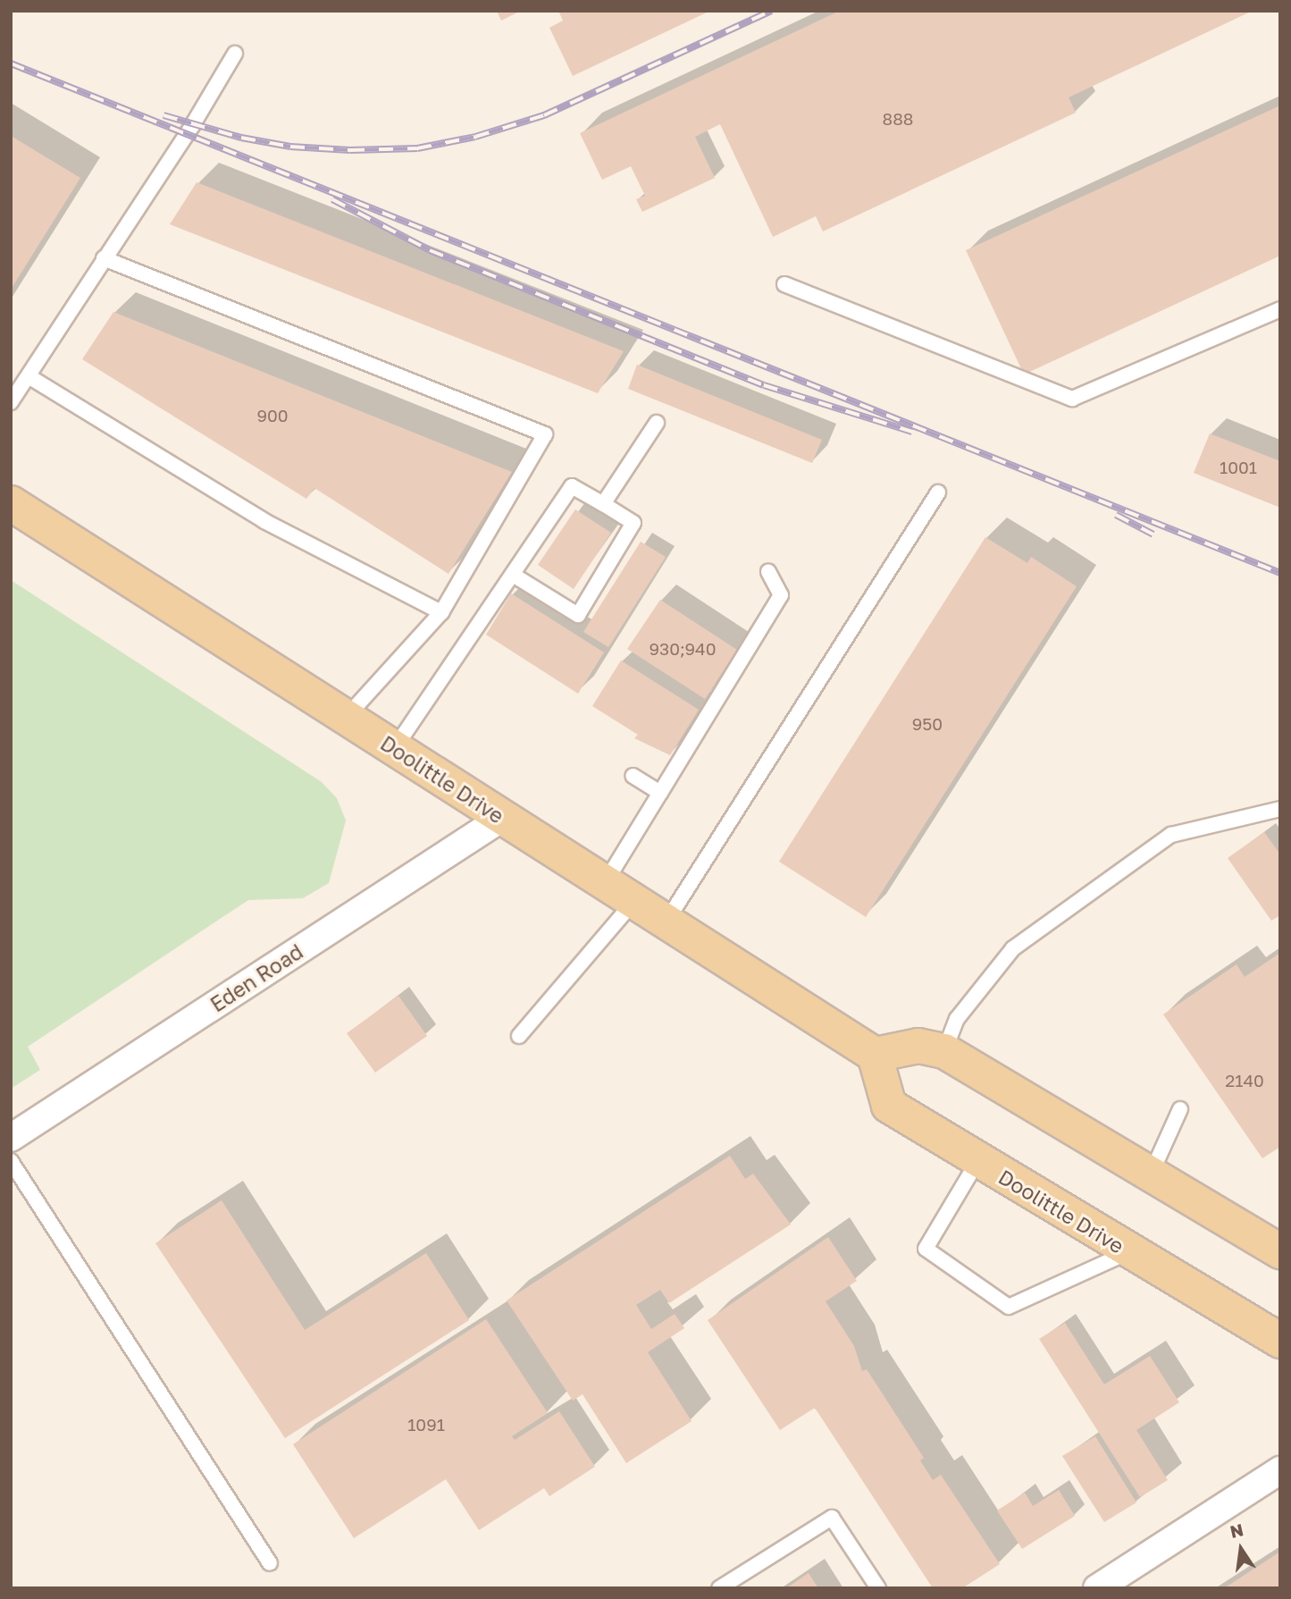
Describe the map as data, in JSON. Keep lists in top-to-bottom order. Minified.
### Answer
{"streets":{"main road":["Doolittle Drive"],"street":["Eden Road"]},"crossings":[["Doolittle Drive","Eden Road"]],"house_numbers":["888","900","1001","930;940","950","2140","1091"],"north":"top"}
